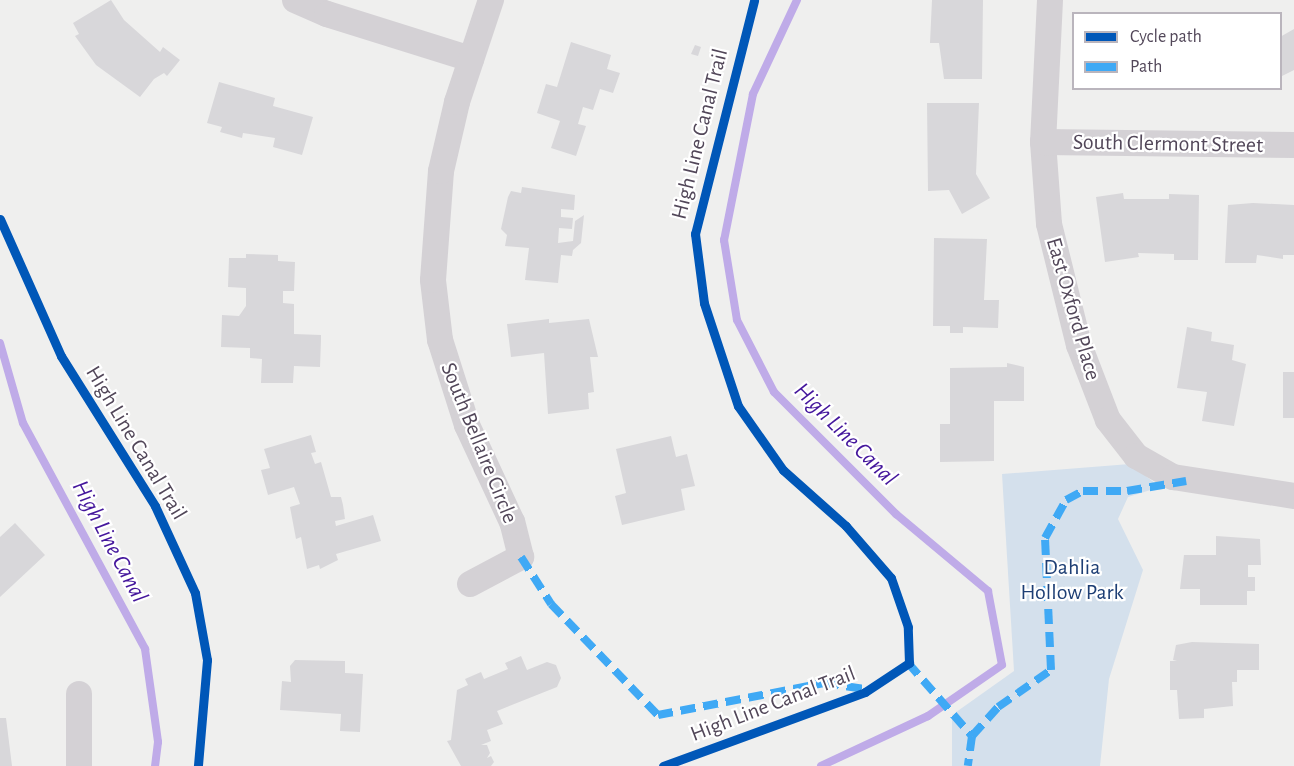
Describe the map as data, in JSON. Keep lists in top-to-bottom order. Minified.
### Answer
{"streets":{"street":["South Clermont Street","East Oxford Place","South Bellaire Circle"],"cycle path":["High Line Canal Trail"]},"crossings":[["South Clermont Street","East Oxford Place"]],"water":["High Line Canal"],"parks":["Dahlia Hollow Park"],"legend":["Cycle path","Path"]}
